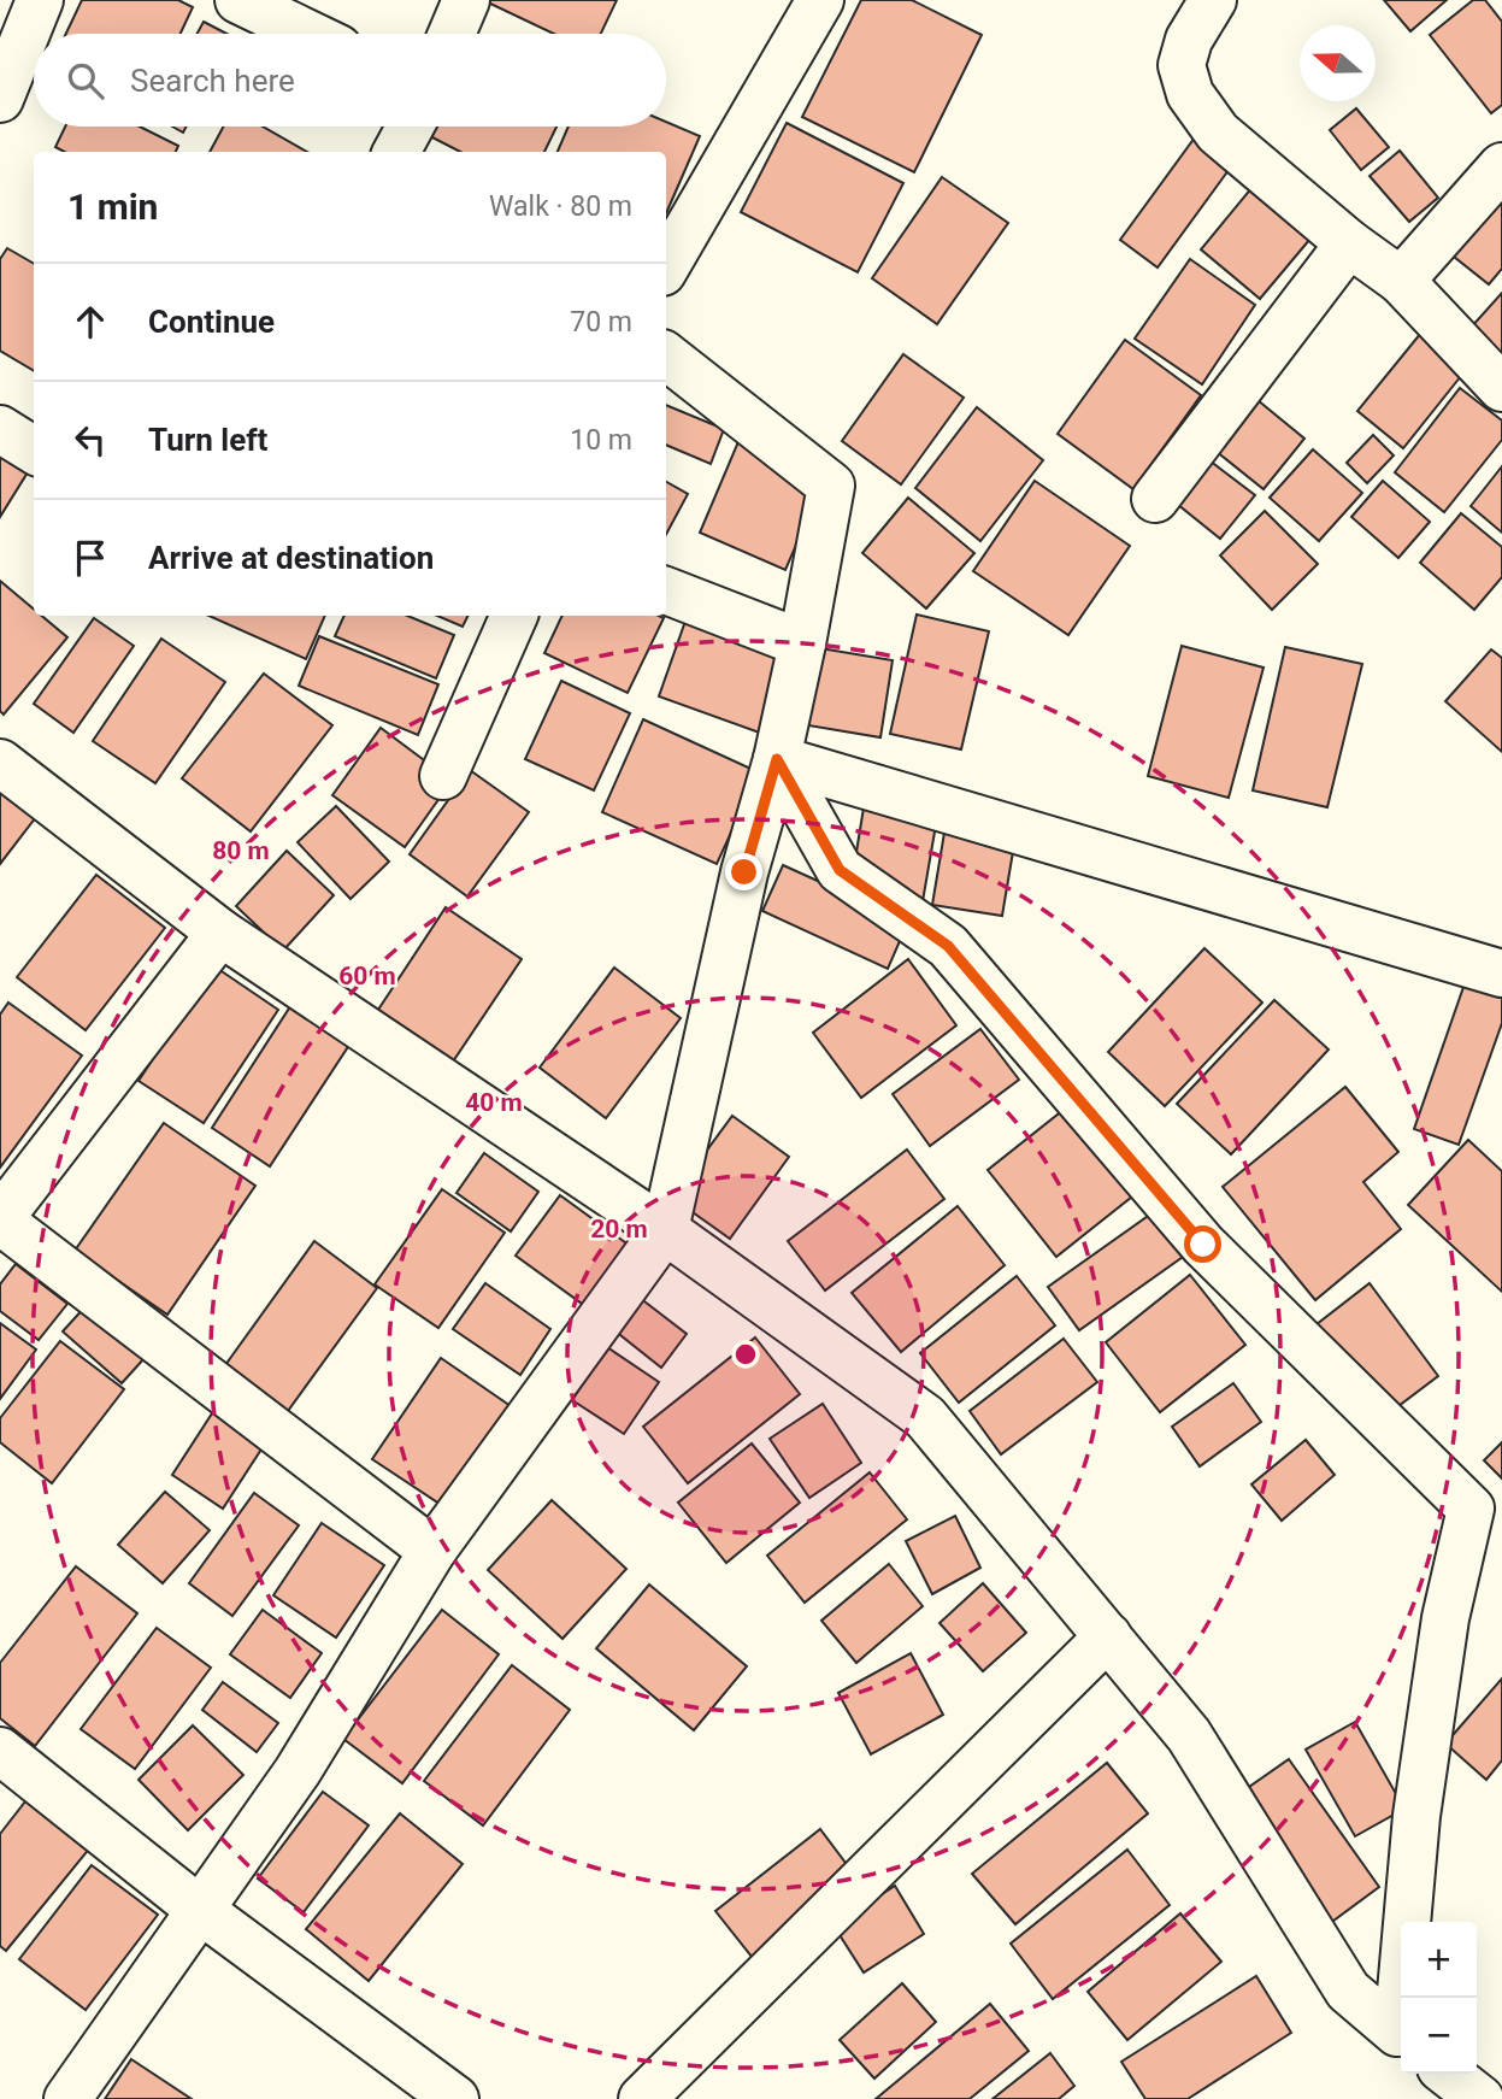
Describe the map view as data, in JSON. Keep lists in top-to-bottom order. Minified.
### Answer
{"north":"left","page":{"search":"Search here","heading":["1 min","Walk · 80 m"],"list":[["Continue","70 m"],["Turn left","10 m"],"Arrive at destination"],"map_buttons":["+","−"]},"rings":["80 m","60 m","40 m","20 m"]}
